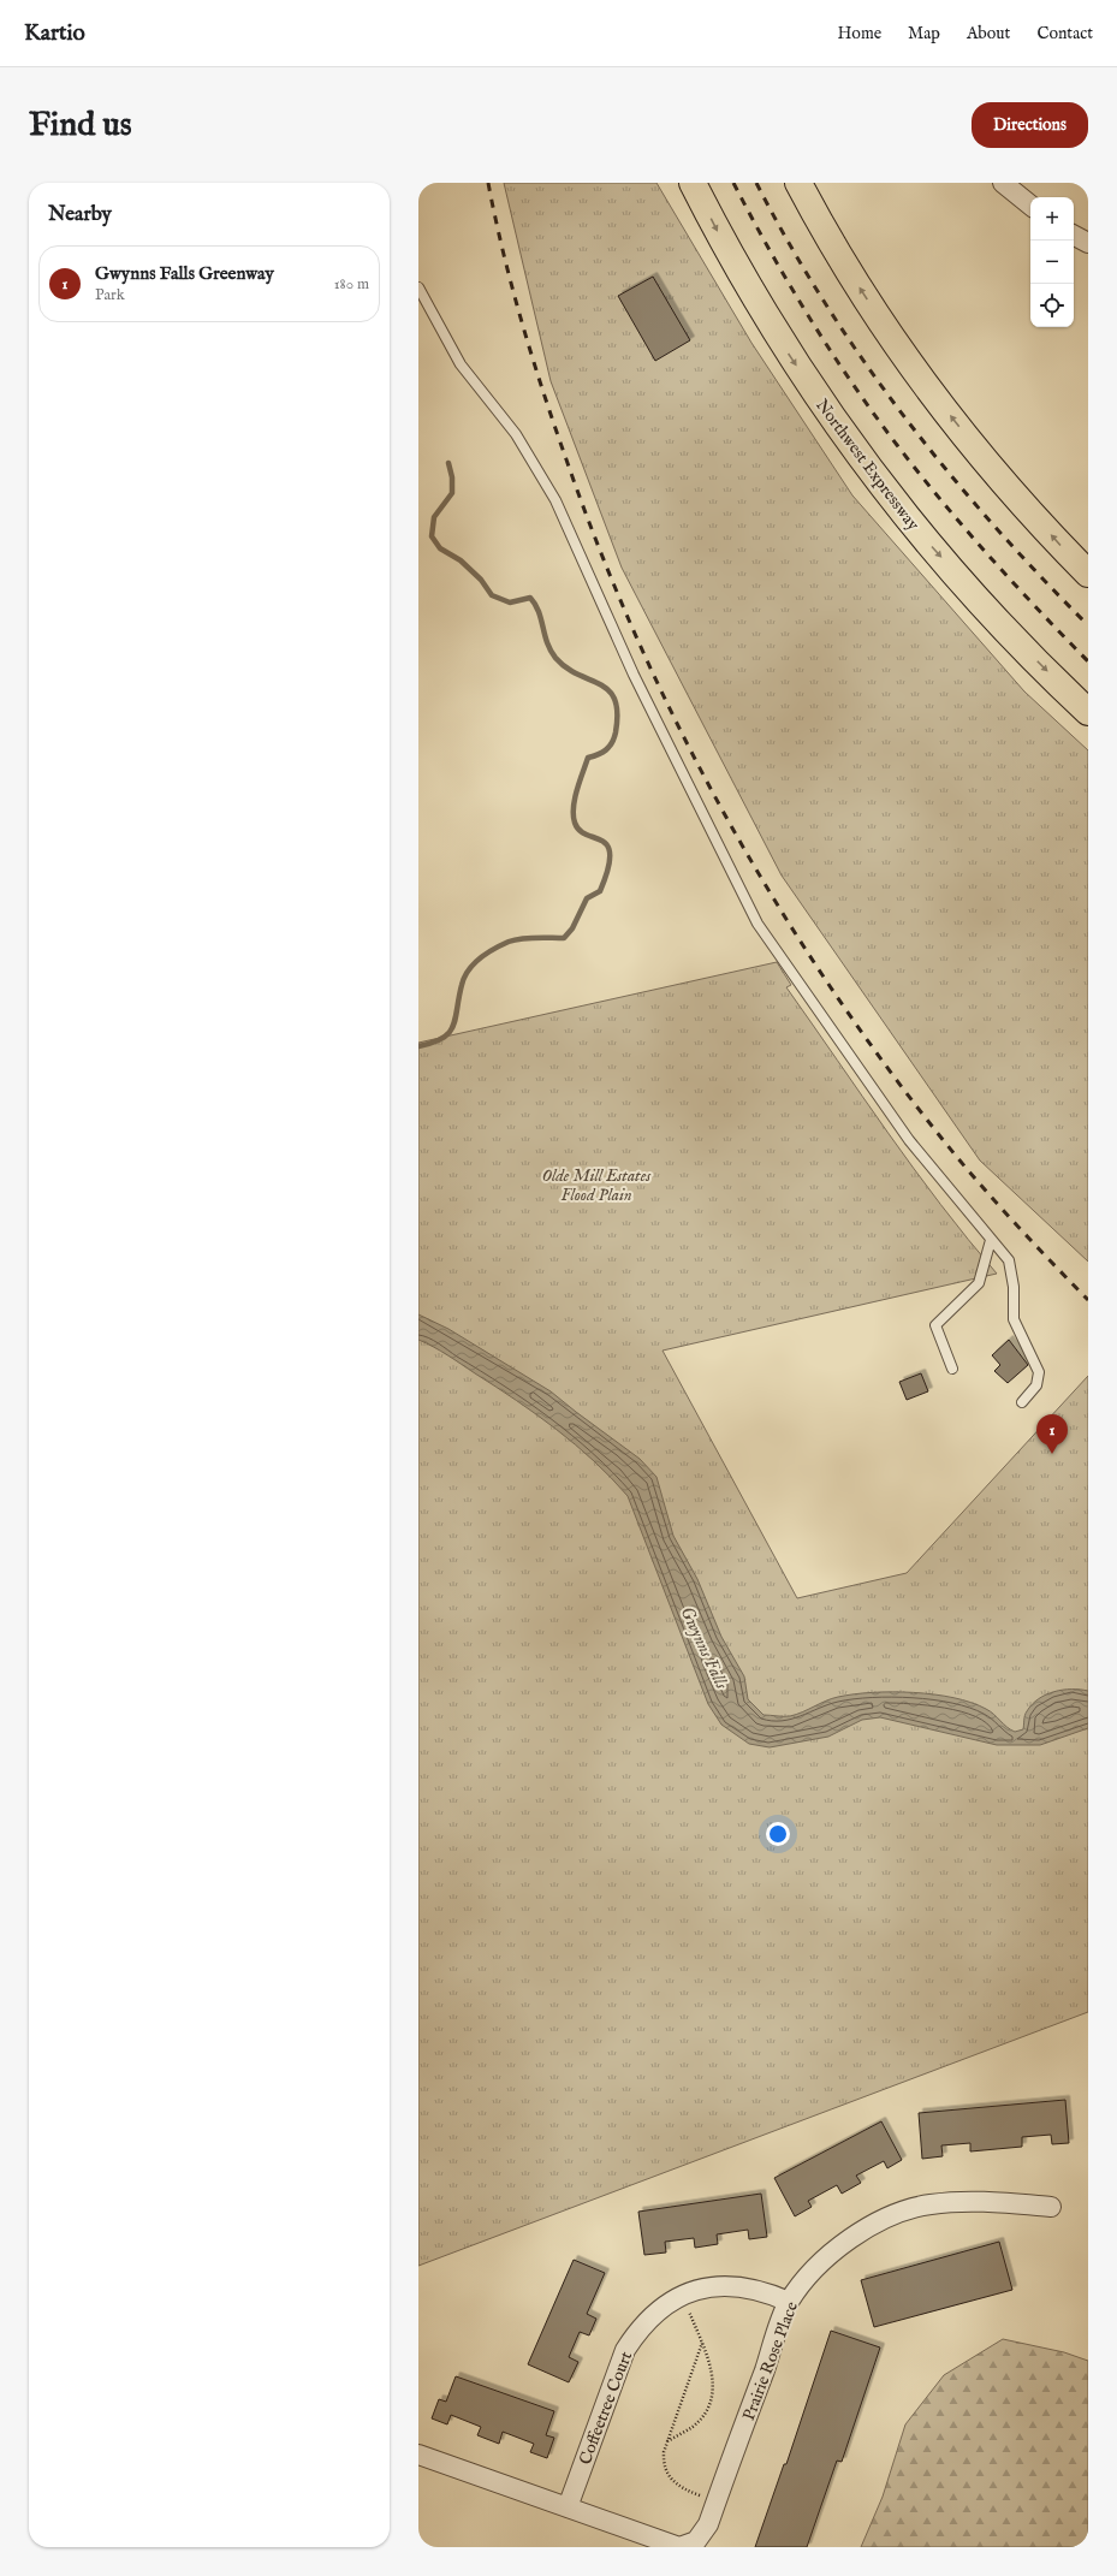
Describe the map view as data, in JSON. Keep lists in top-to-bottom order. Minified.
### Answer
{"streets":{"highway":["Northwest Expressway"],"street":["Prairie Rose Place","Coffeetree Court"]},"crossings":[["Prairie Rose Place","Coffeetree Court"]],"water":["Gwynns Falls"],"parks":["Olde Mill Estates Flood Plain"],"page":{"header":"Kartio","nav":["Home","Map","About","Contact"],"buttons":"Directions","title":"Find us","heading":"Nearby","map_buttons":["+","−"],"list":[{"mark":"1","name":"Gwynns Falls Greenway","note":"Park","value":"180 m"}],"pins":"1"}}
